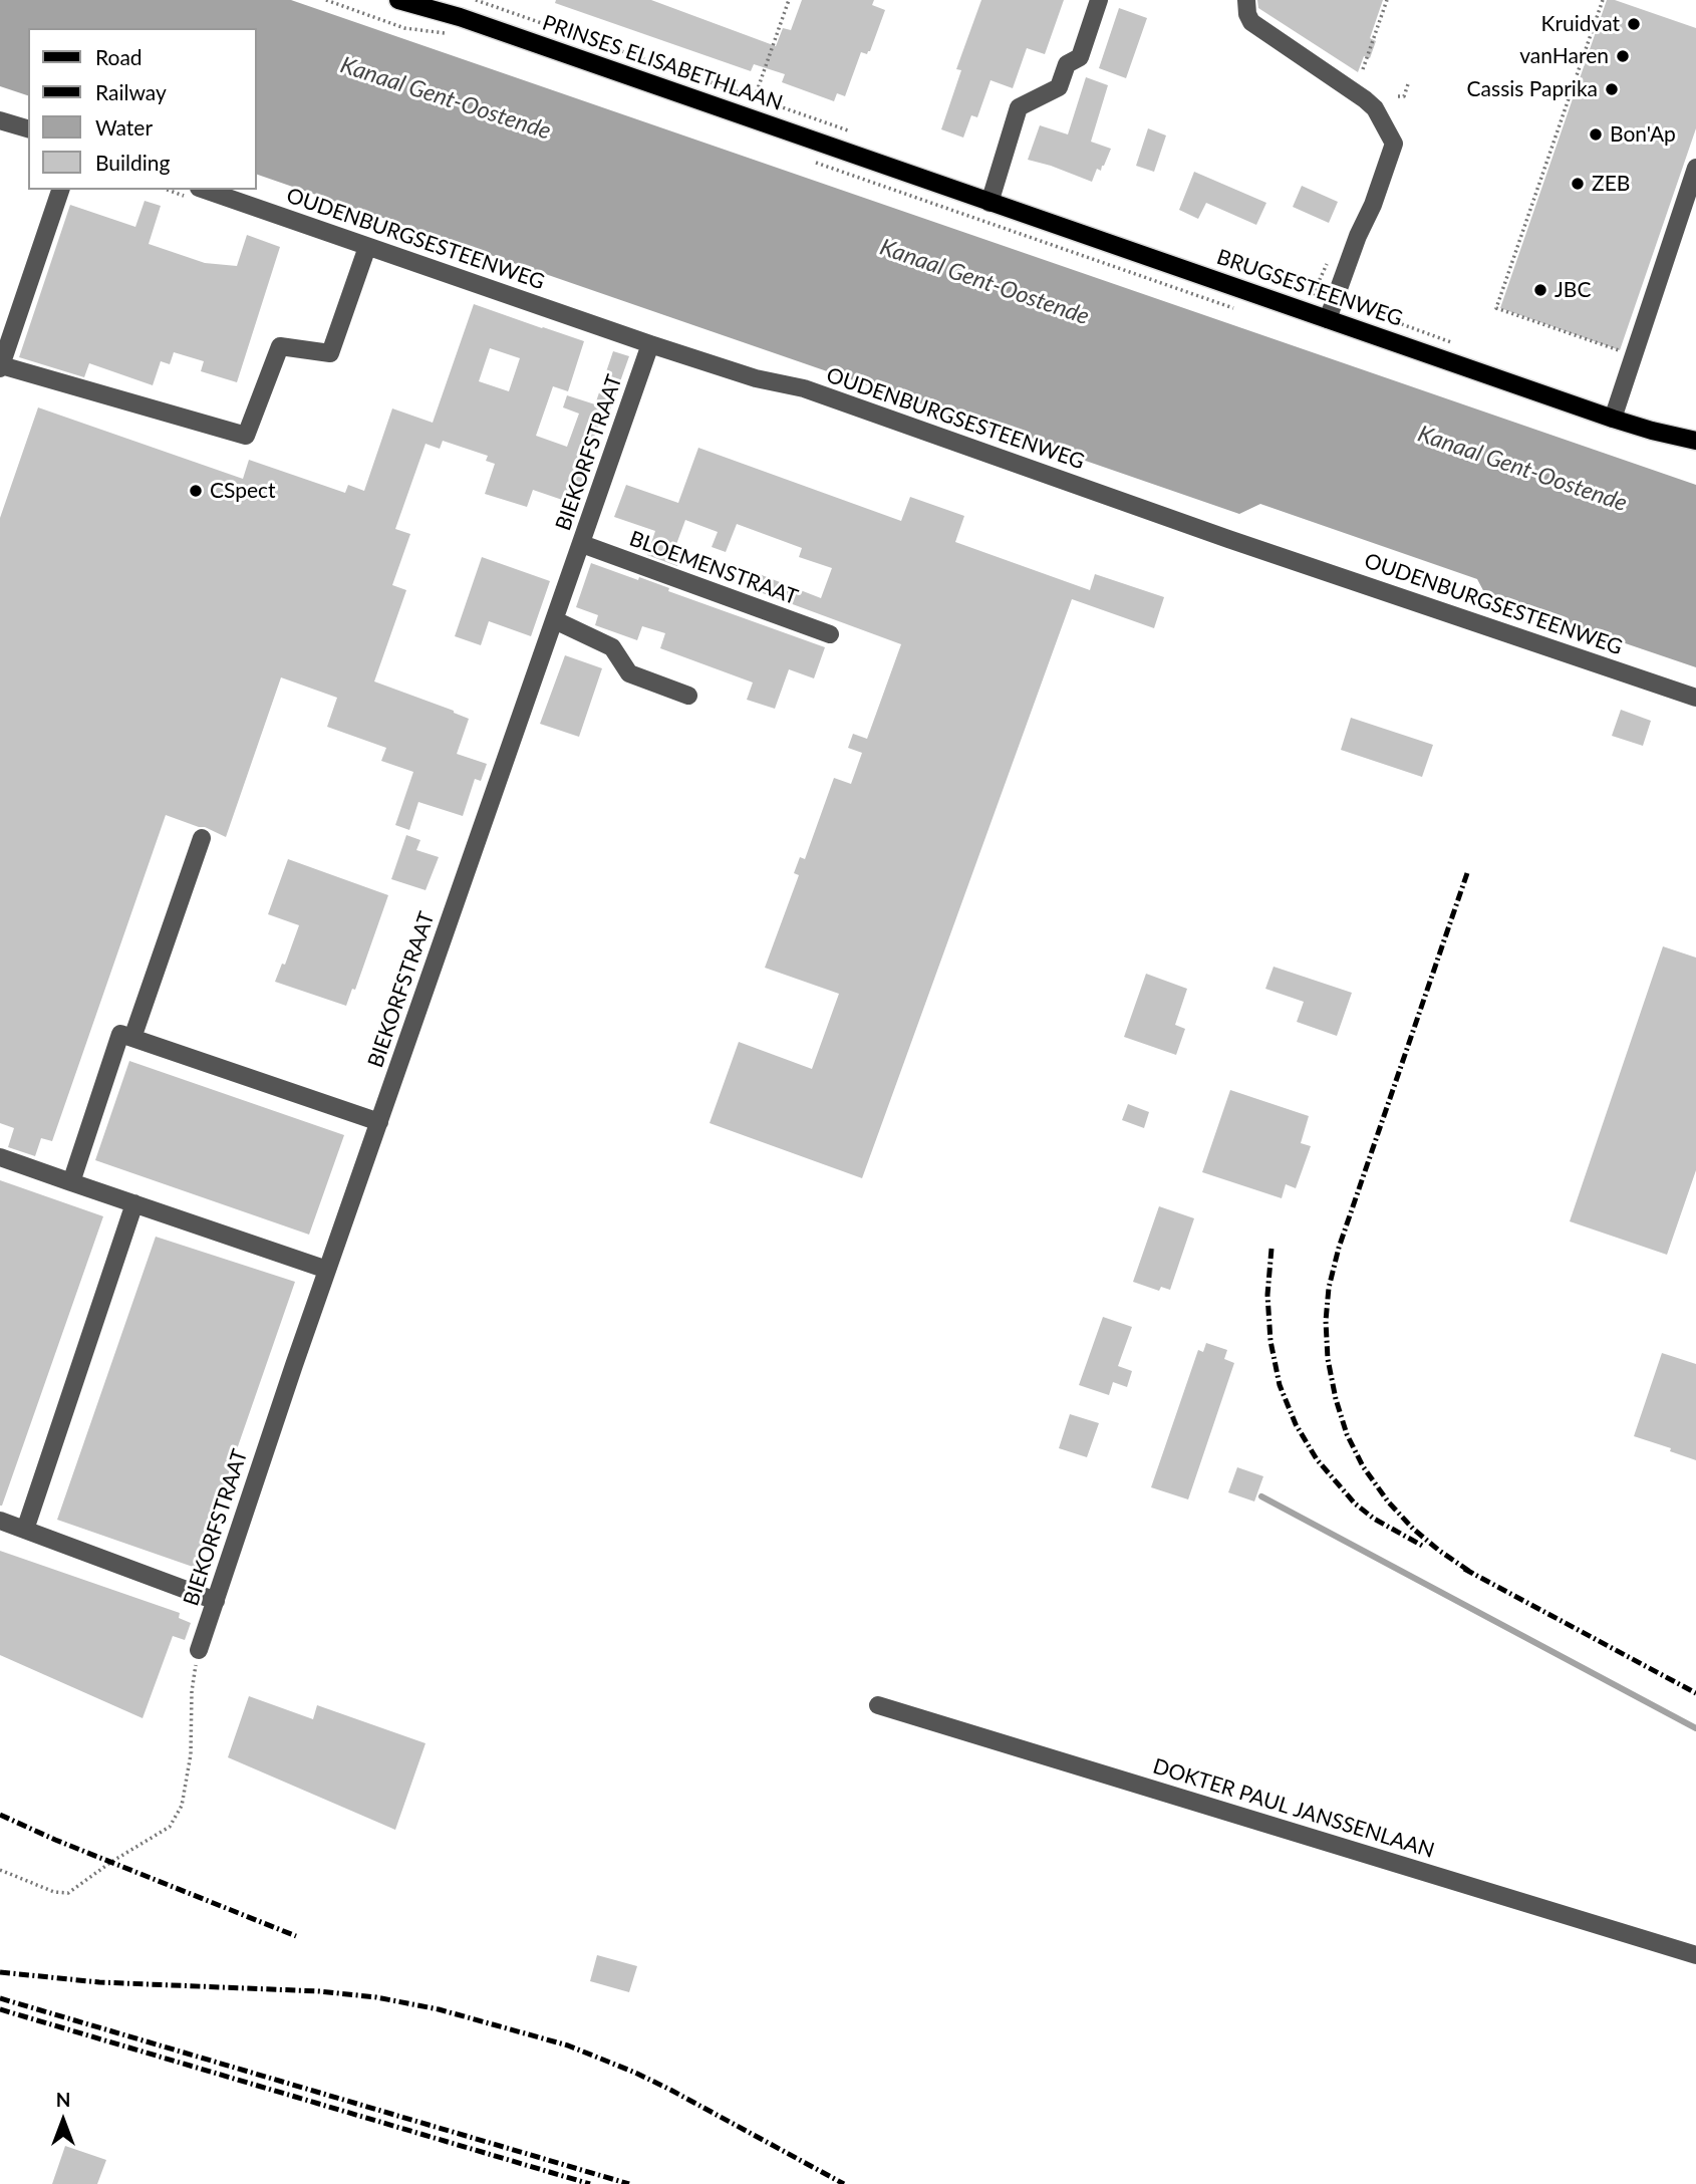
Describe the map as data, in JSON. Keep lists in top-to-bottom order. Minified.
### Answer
{"streets":{"main road":["PRINSES ELISABETHLAAN","BRUGSESTEENWEG"],"street":["OUDENBURGSESTEENWEG","BIEKORFSTRAAT","BLOEMENSTRAAT","DOKTER PAUL JANSSENLAAN"]},"crossings":[["PRINSES ELISABETHLAAN","BRUGSESTEENWEG"],["OUDENBURGSESTEENWEG","BIEKORFSTRAAT"],["BIEKORFSTRAAT","BLOEMENSTRAAT"]],"water":["Kanaal Gent-Oostende"],"places":["Kruidvat","vanHaren","Cassis Paprika","Bon'Ap","ZEB","JBC","CSpect"],"legend":["Road","Railway","Water","Building"],"north":"top"}
